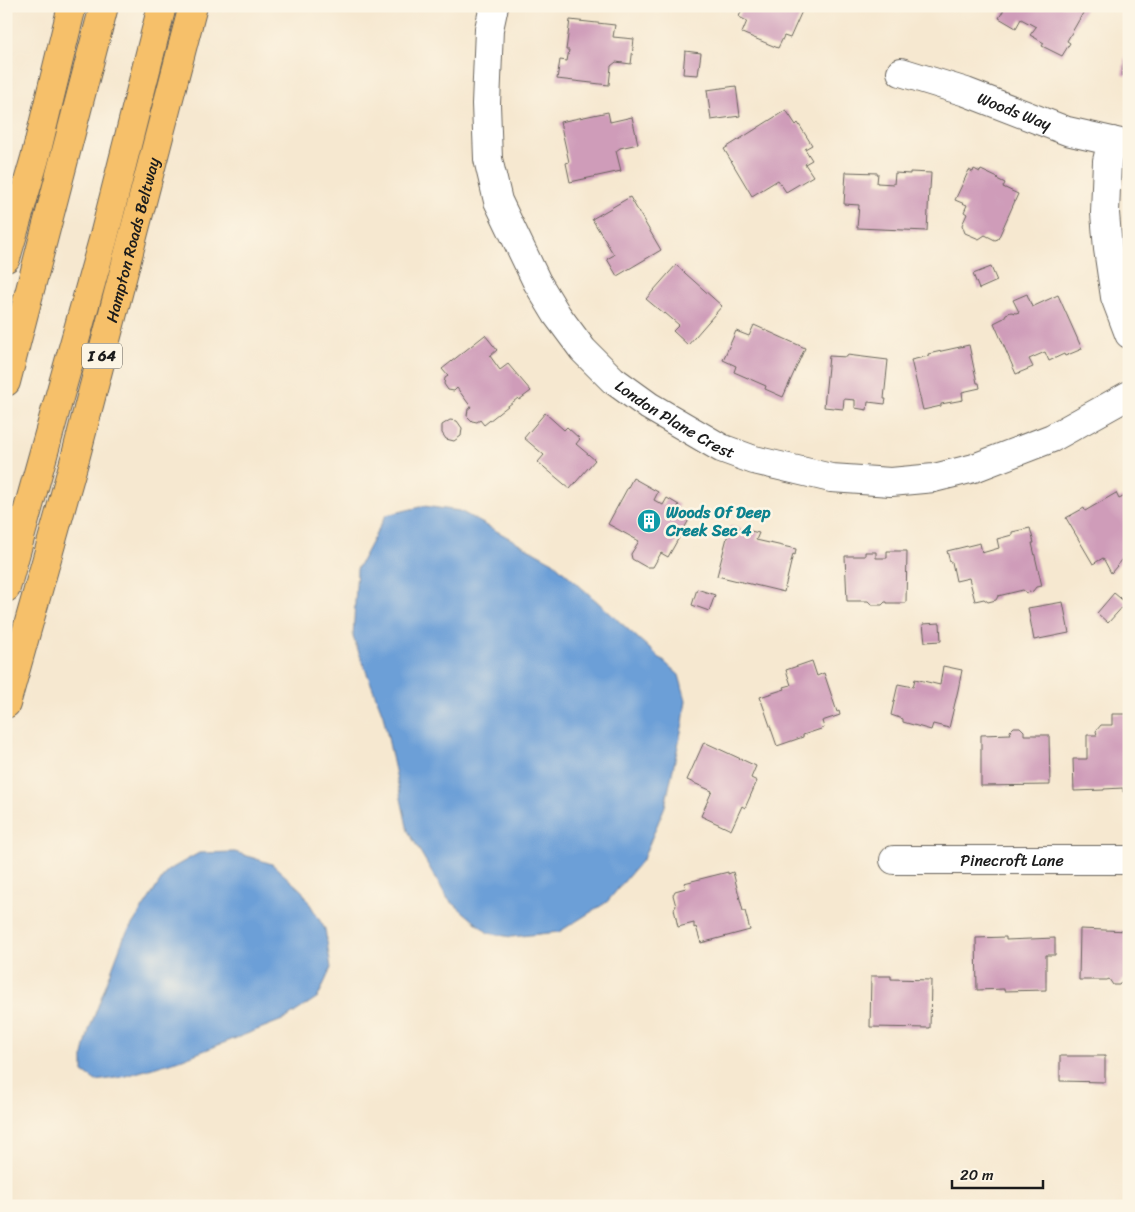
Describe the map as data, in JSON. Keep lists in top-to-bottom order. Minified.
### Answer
{"streets":{"highway":["Hampton Roads Beltway","I 64"],"street":["Woods Way","London Plane Crest","Pinecroft Lane"]},"places":{"building":["Woods Of Deep Creek Sec 4"]},"scale_bar":"20 m"}
